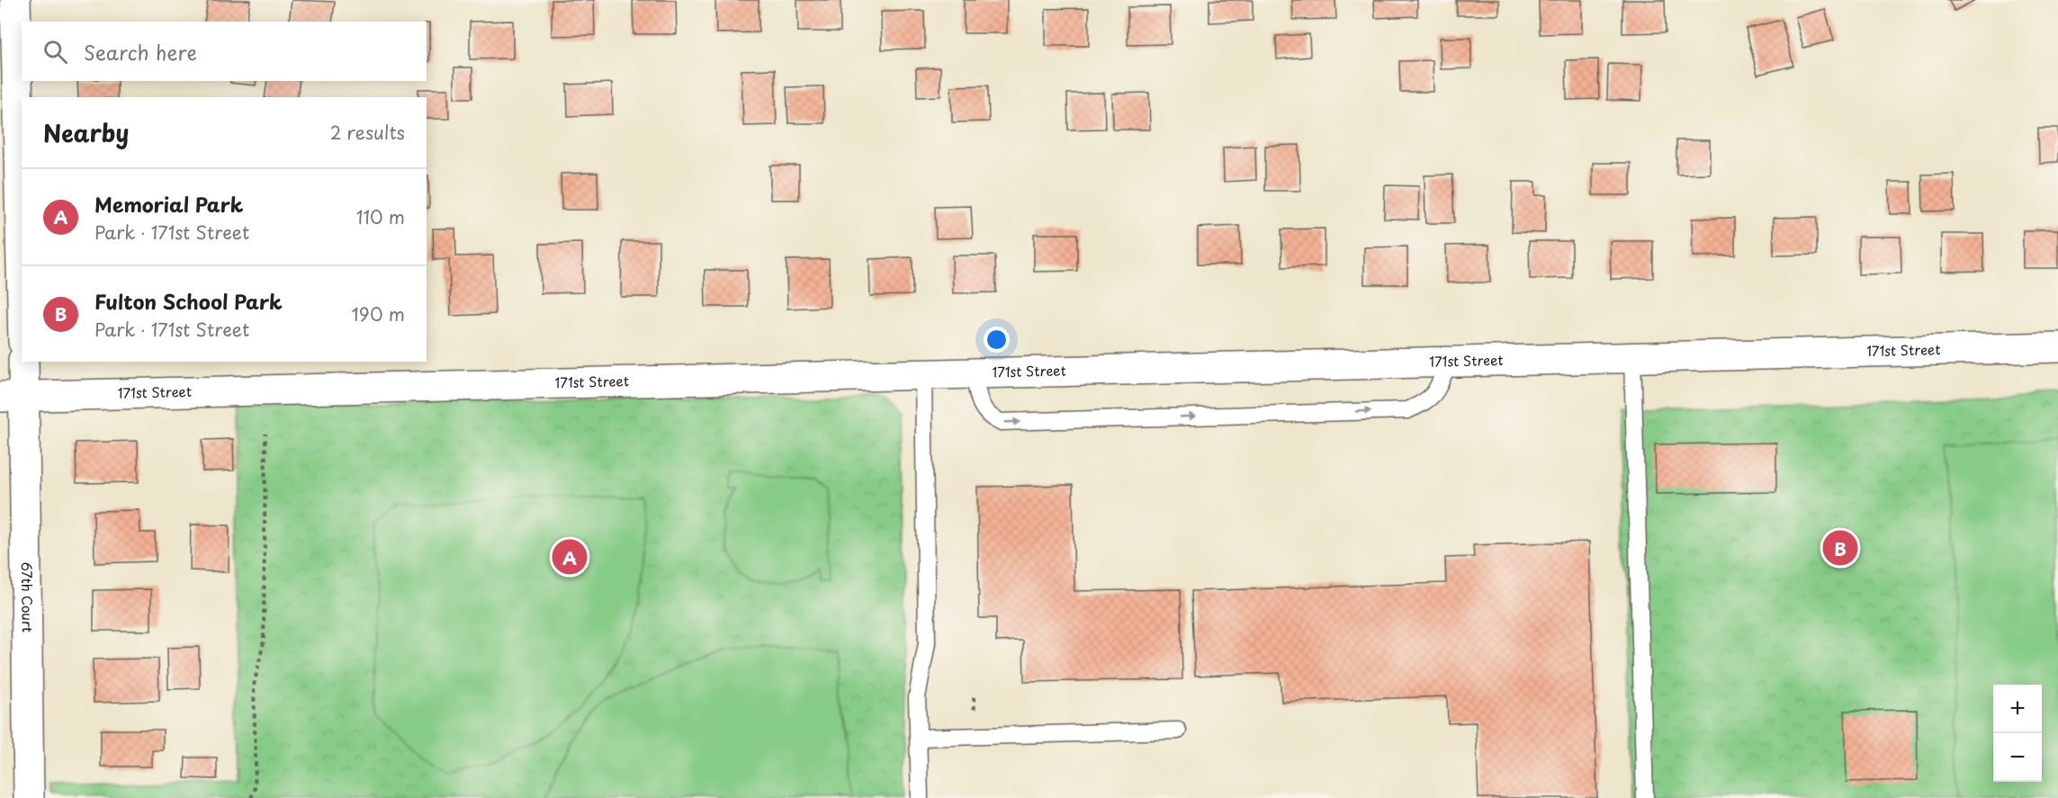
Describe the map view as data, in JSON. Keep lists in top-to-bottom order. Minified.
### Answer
{"streets":{"street":["171st Street","67th Court"]},"crossings":[["171st Street","67th Court"]],"page":{"search":"Search here","heading":["Nearby","2 results"],"list":[{"mark":"A","name":"Memorial Park","note":"Park · 171st Street","value":"110 m"},{"mark":"B","name":"Fulton School Park","note":"Park · 171st Street","value":"190 m"}],"pins":["B","A"],"map_buttons":["+","−"]}}
